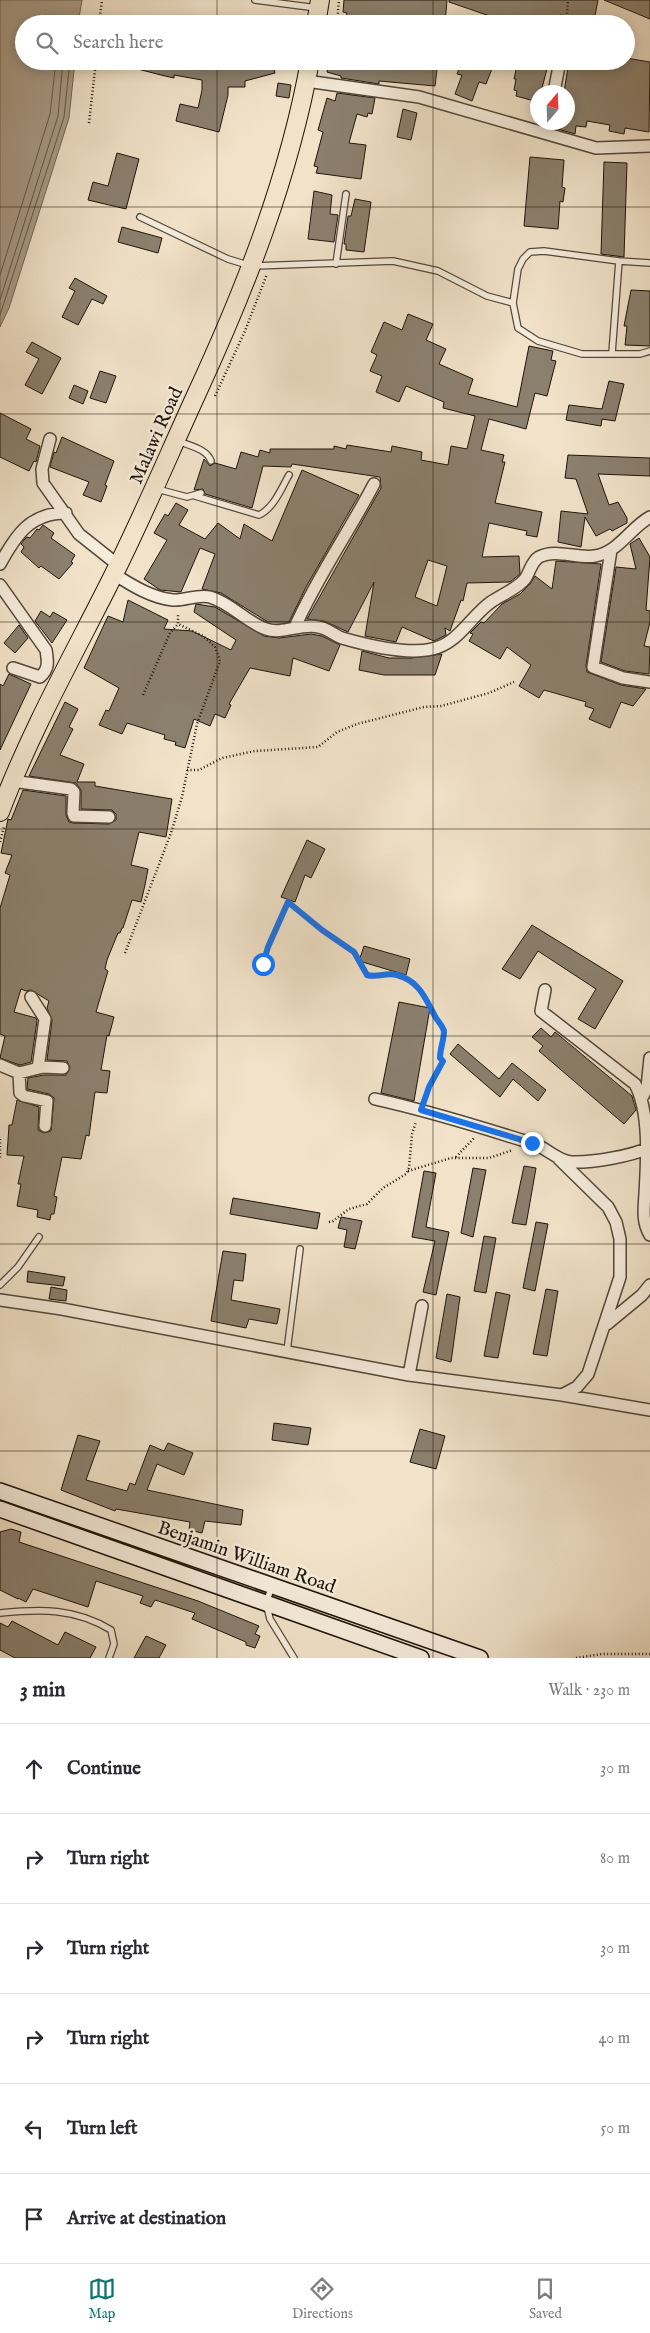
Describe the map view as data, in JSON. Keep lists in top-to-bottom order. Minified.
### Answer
{"streets":{"main road":["Malawi Road","Benjamin William Road"]},"north":"top","page":{"search":"Search here","heading":["3 min","Walk · 230 m"],"list":[["Continue","30 m"],["Turn right","80 m"],["Turn right","30 m"],["Turn right","40 m"],["Turn left","50 m"],"Arrive at destination"],"nav":["Map","Directions","Saved"]}}
